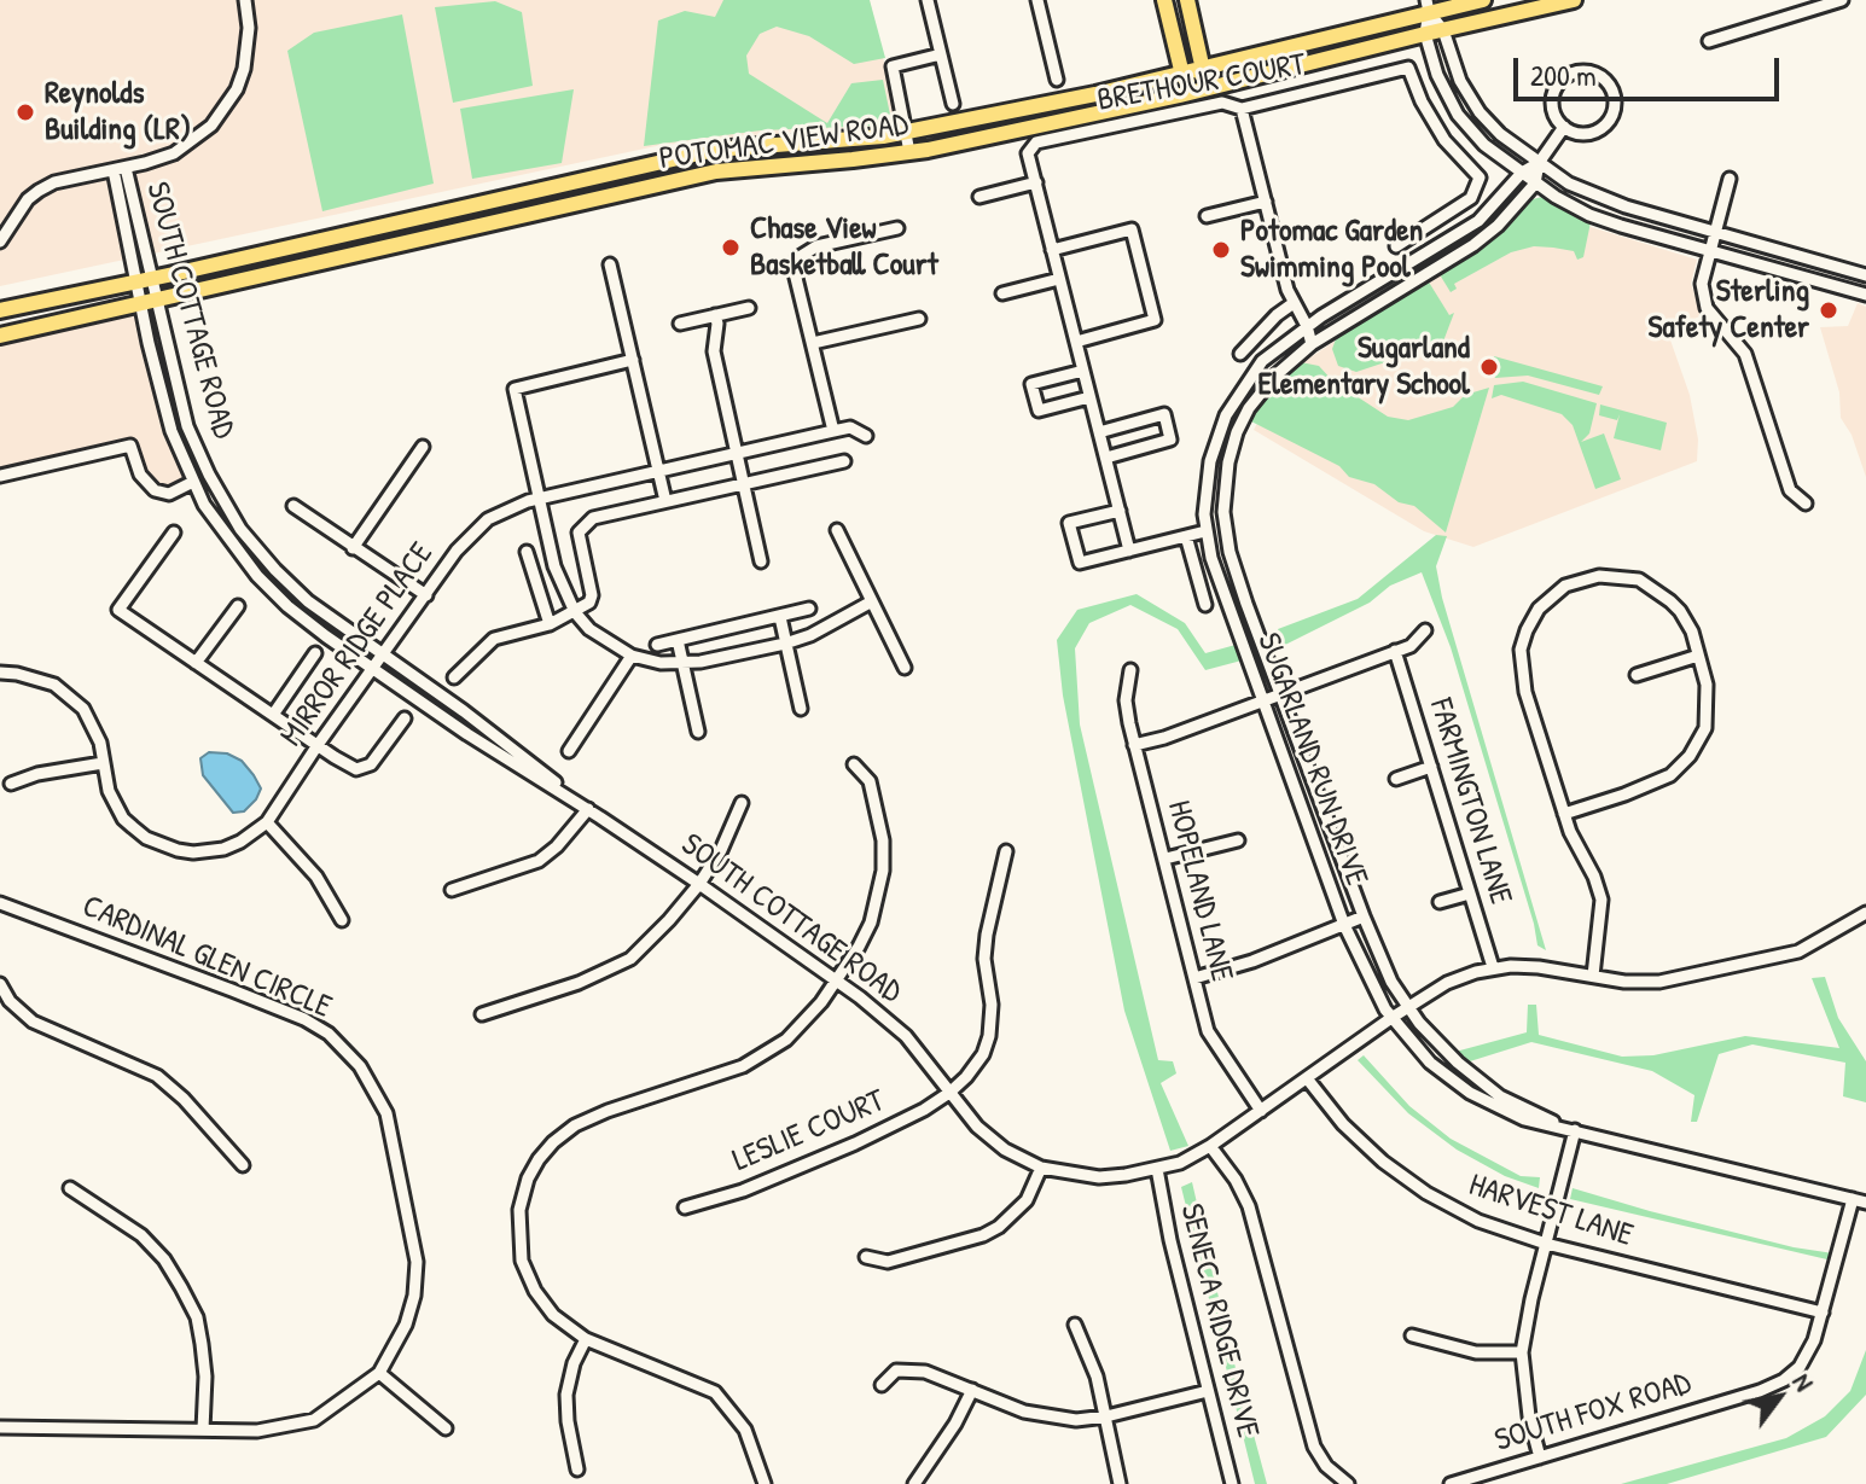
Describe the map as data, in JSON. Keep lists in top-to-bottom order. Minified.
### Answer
{"streets":{"main road":["POTOMAC VIEW ROAD"],"street":["BRETHOUR COURT","SOUTH COTTAGE ROAD","MIRROR RIDGE PLACE","SUGARLAND RUN DRIVE","FARMINGTON LANE","HOPELAND LANE","CARDINAL GLEN CIRCLE","LESLIE COURT","HARVEST LANE","SENECA RIDGE DRIVE","SOUTH FOX ROAD"]},"crossings":[["POTOMAC VIEW ROAD","SOUTH COTTAGE ROAD"],["SOUTH COTTAGE ROAD","MIRROR RIDGE PLACE"],["SOUTH COTTAGE ROAD","SUGARLAND RUN DRIVE"],["SOUTH COTTAGE ROAD","FARMINGTON LANE"],["SOUTH COTTAGE ROAD","HOPELAND LANE"],["SOUTH COTTAGE ROAD","LESLIE COURT"],["SOUTH COTTAGE ROAD","HARVEST LANE"],["SOUTH COTTAGE ROAD","SENECA RIDGE DRIVE"],["SUGARLAND RUN DRIVE","SOUTH FOX ROAD"],["HARVEST LANE","SOUTH FOX ROAD"]],"places":["Reynolds Building (LR)","Chase View Basketball Court","Potomac Garden Swimming Pool","Sterling Safety Center","Sugarland Elementary School"],"scale_bar":"200 m","north":"top right"}
